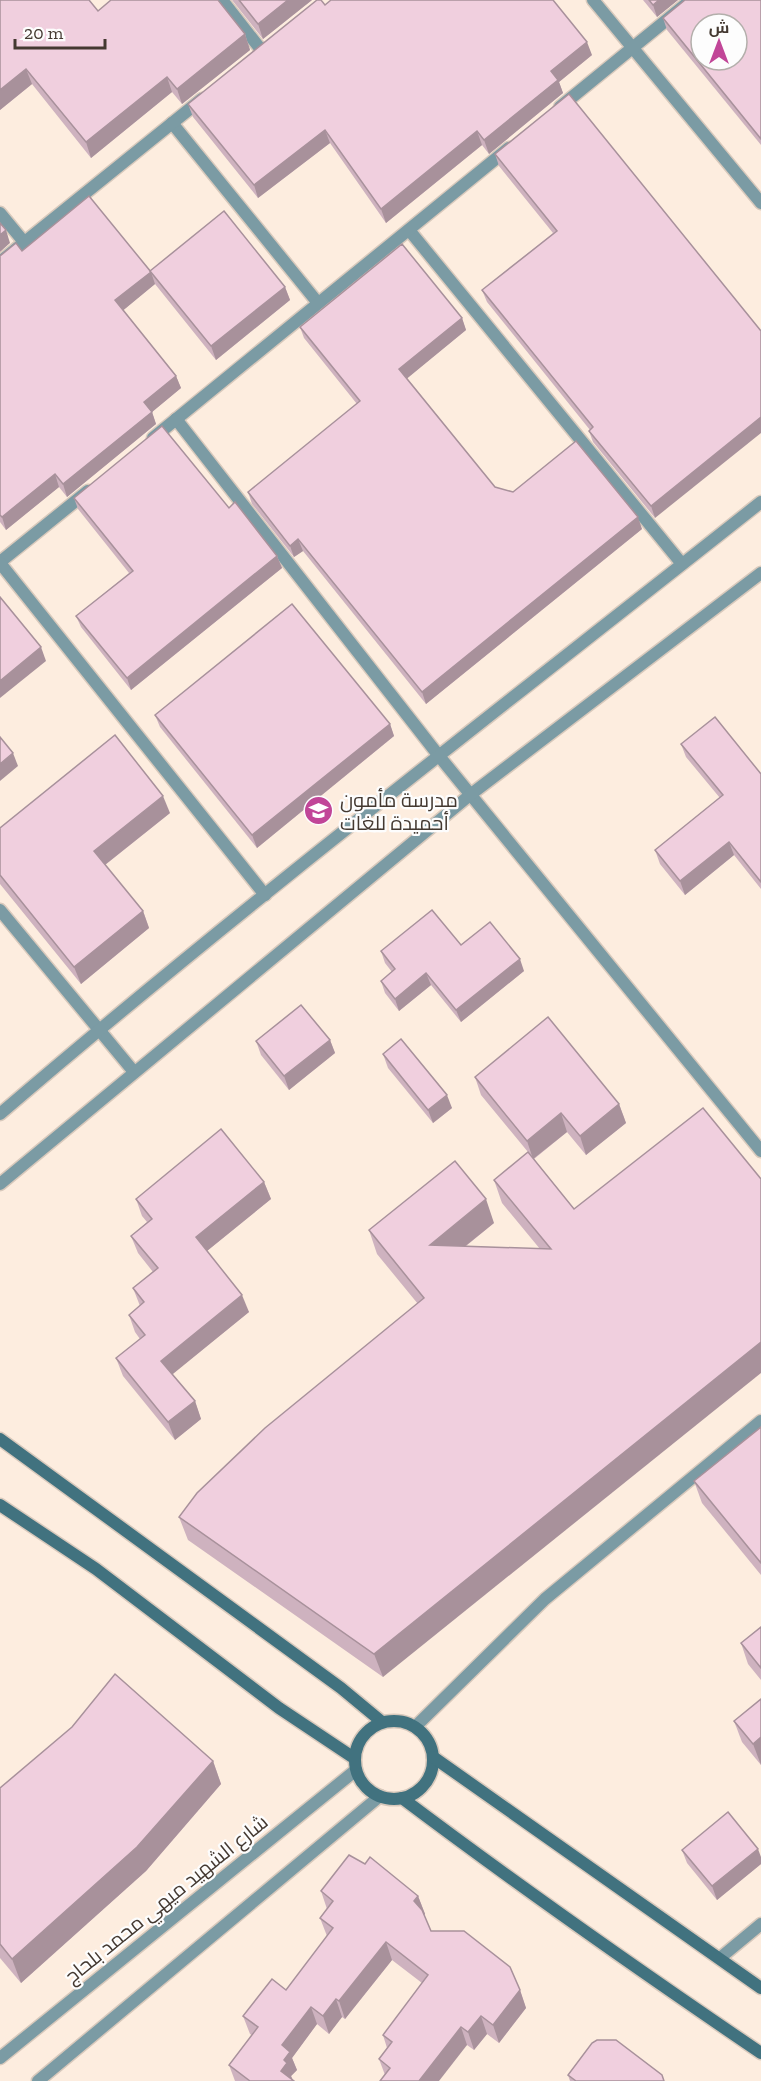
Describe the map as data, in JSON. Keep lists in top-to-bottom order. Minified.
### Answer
{"streets":{"street":["شارع الشهيد ميهي محمد بلحاج"]},"places":{"school or university":["مدرسة مأمون أحميدة للغات"]},"scale_bar":"20 m","north":"top"}
